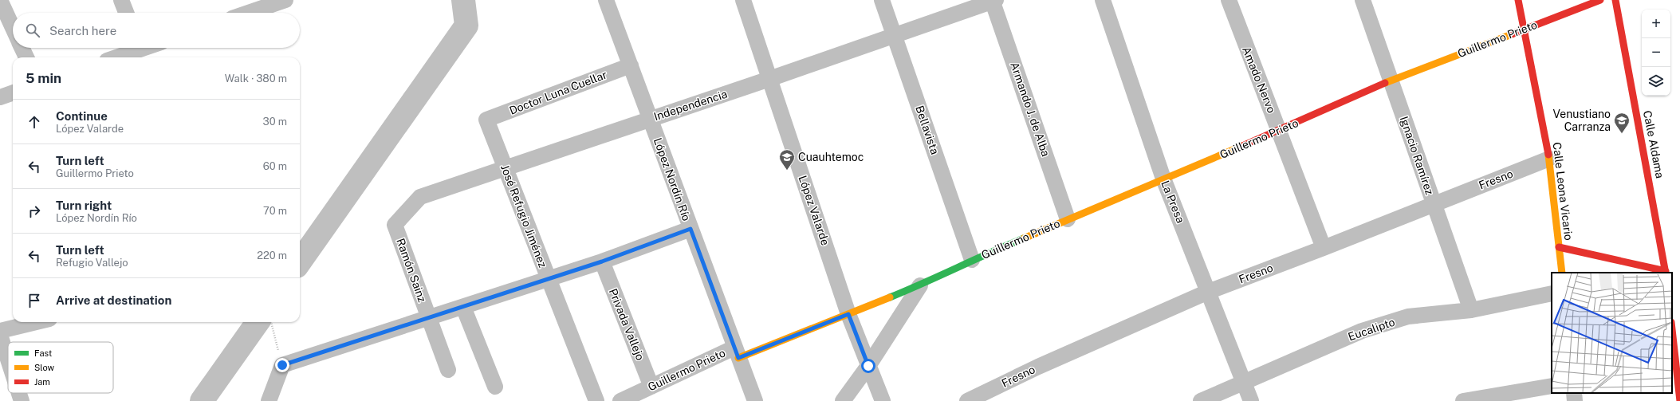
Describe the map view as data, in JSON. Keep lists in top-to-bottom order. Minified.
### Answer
{"streets":{"street":["Guillermo Prieto","Amado Nervo","Doctor Luna Cuellar","Independencia","Armando J. de Alba","Bellavista","Calle Aldama","Ignacio Ramírez","López Nordín Río","Fresno","Calle Leona Vicario","La Presa","López Valarde","José Refugio Jiménez","Ramón Sainz","Privada Vallejo","Eucalipto"]},"crossings":[["Guillermo Prieto","Amado Nervo"],["Guillermo Prieto","Armando J. de Alba"],["Guillermo Prieto","Bellavista"],["Guillermo Prieto","Ignacio Ramírez"],["Guillermo Prieto","López Nordín Río"],["Guillermo Prieto","Calle Leona Vicario"],["Guillermo Prieto","La Presa"],["Guillermo Prieto","López Valarde"],["Guillermo Prieto","Privada Vallejo"],["Amado Nervo","Fresno"],["Doctor Luna Cuellar","López Nordín Río"],["Doctor Luna Cuellar","José Refugio Jiménez"],["Independencia","Armando J. de Alba"],["Independencia","Bellavista"],["Independencia","López Nordín Río"],["Independencia","López Valarde"],["Independencia","José Refugio Jiménez"],["Independencia","Ramón Sainz"],["Ignacio Ramírez","Fresno"],["Ignacio Ramírez","Eucalipto"],["Fresno","Calle Leona Vicario"],["Fresno","La Presa"],["La Presa","Eucalipto"]],"places":{"school or university":["Venustiano Carranza","Cuauhtemoc"]},"legend":["Fast","Slow","Jam"],"page":{"map_buttons":["+","−"],"search":"Search here","heading":["5 min","Walk · 380 m"],"list":[["Continue","López Valarde","30 m"],["Turn left","Guillermo Prieto","60 m"],["Turn right","López Nordín Río","70 m"],["Turn left","Refugio Vallejo","220 m"],"Arrive at destination"]}}
